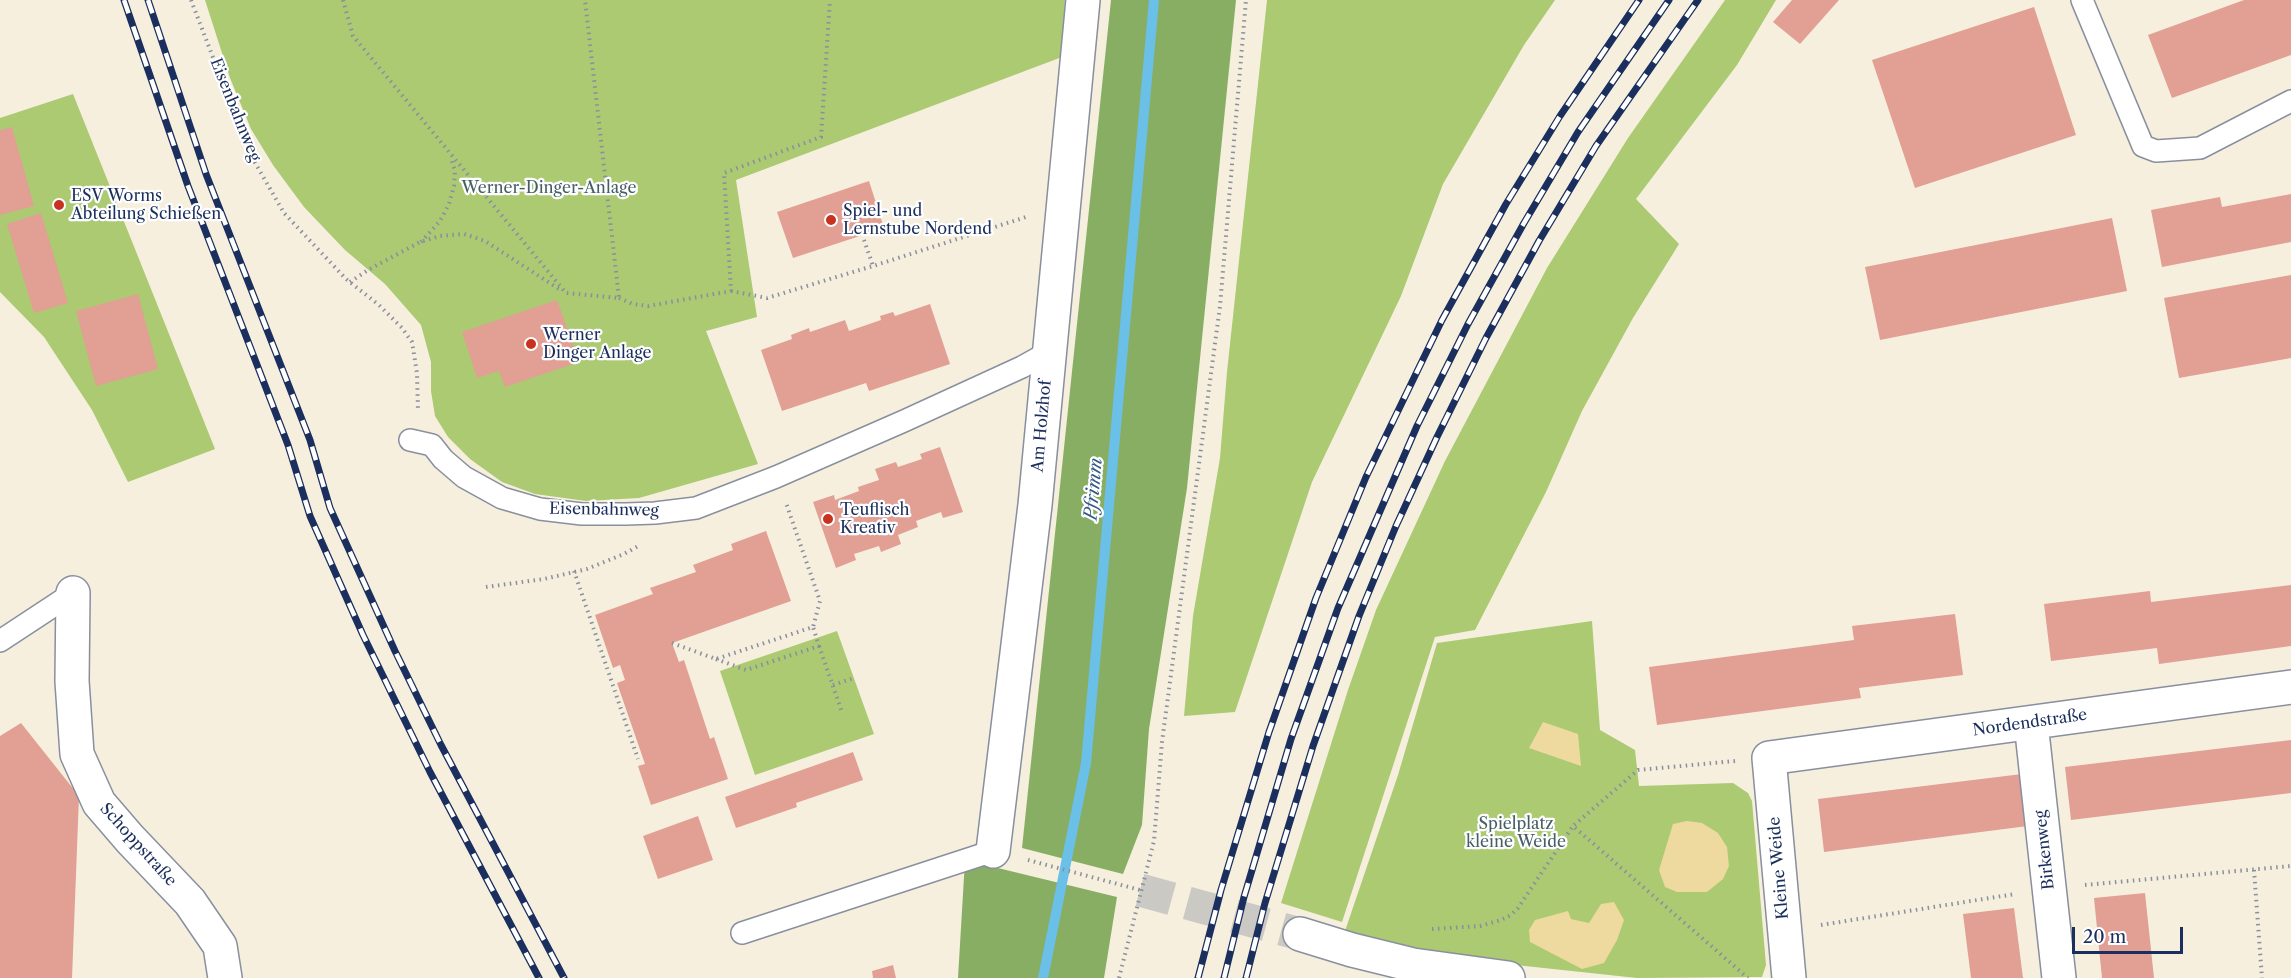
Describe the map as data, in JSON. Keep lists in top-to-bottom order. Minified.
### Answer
{"streets":{"street":["Am Holzhof","Nordendstraße","Schoppstraße","Birkenweg","Kleine Weide"],"lane":["Eisenbahnweg"]},"crossings":[["Eisenbahnweg","Am Holzhof"],["Nordendstraße","Birkenweg"],["Nordendstraße","Kleine Weide"]],"water":["Pfrimm"],"parks":["Werner-Dinger-Anlage","Spielplatz kleine Weide"],"places":["ESV Worms Abteilung Schießen","Spiel- und Lernstube Nordend","Werner Dinger Anlage","Teuflisch Kreativ"],"scale_bar":"20 m"}
